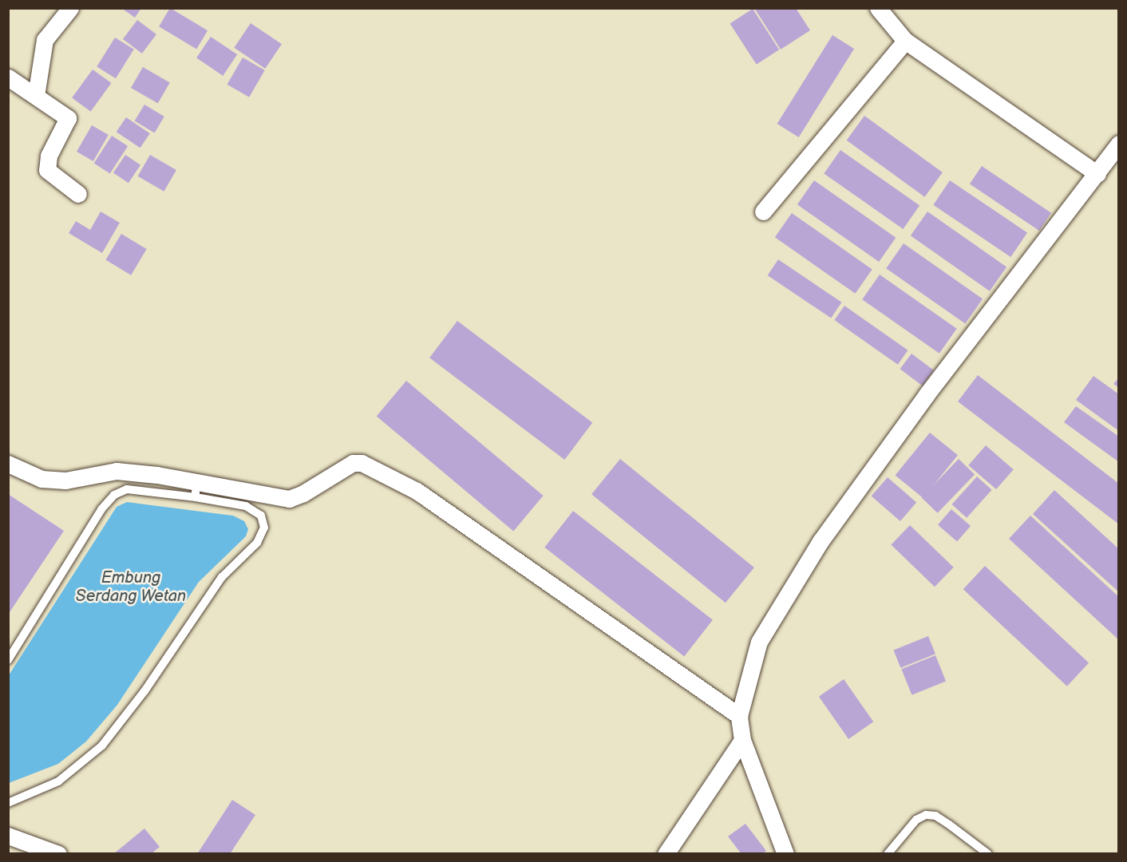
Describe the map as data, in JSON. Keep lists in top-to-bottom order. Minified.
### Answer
{"water":["Embung Serdang Wetan"]}
